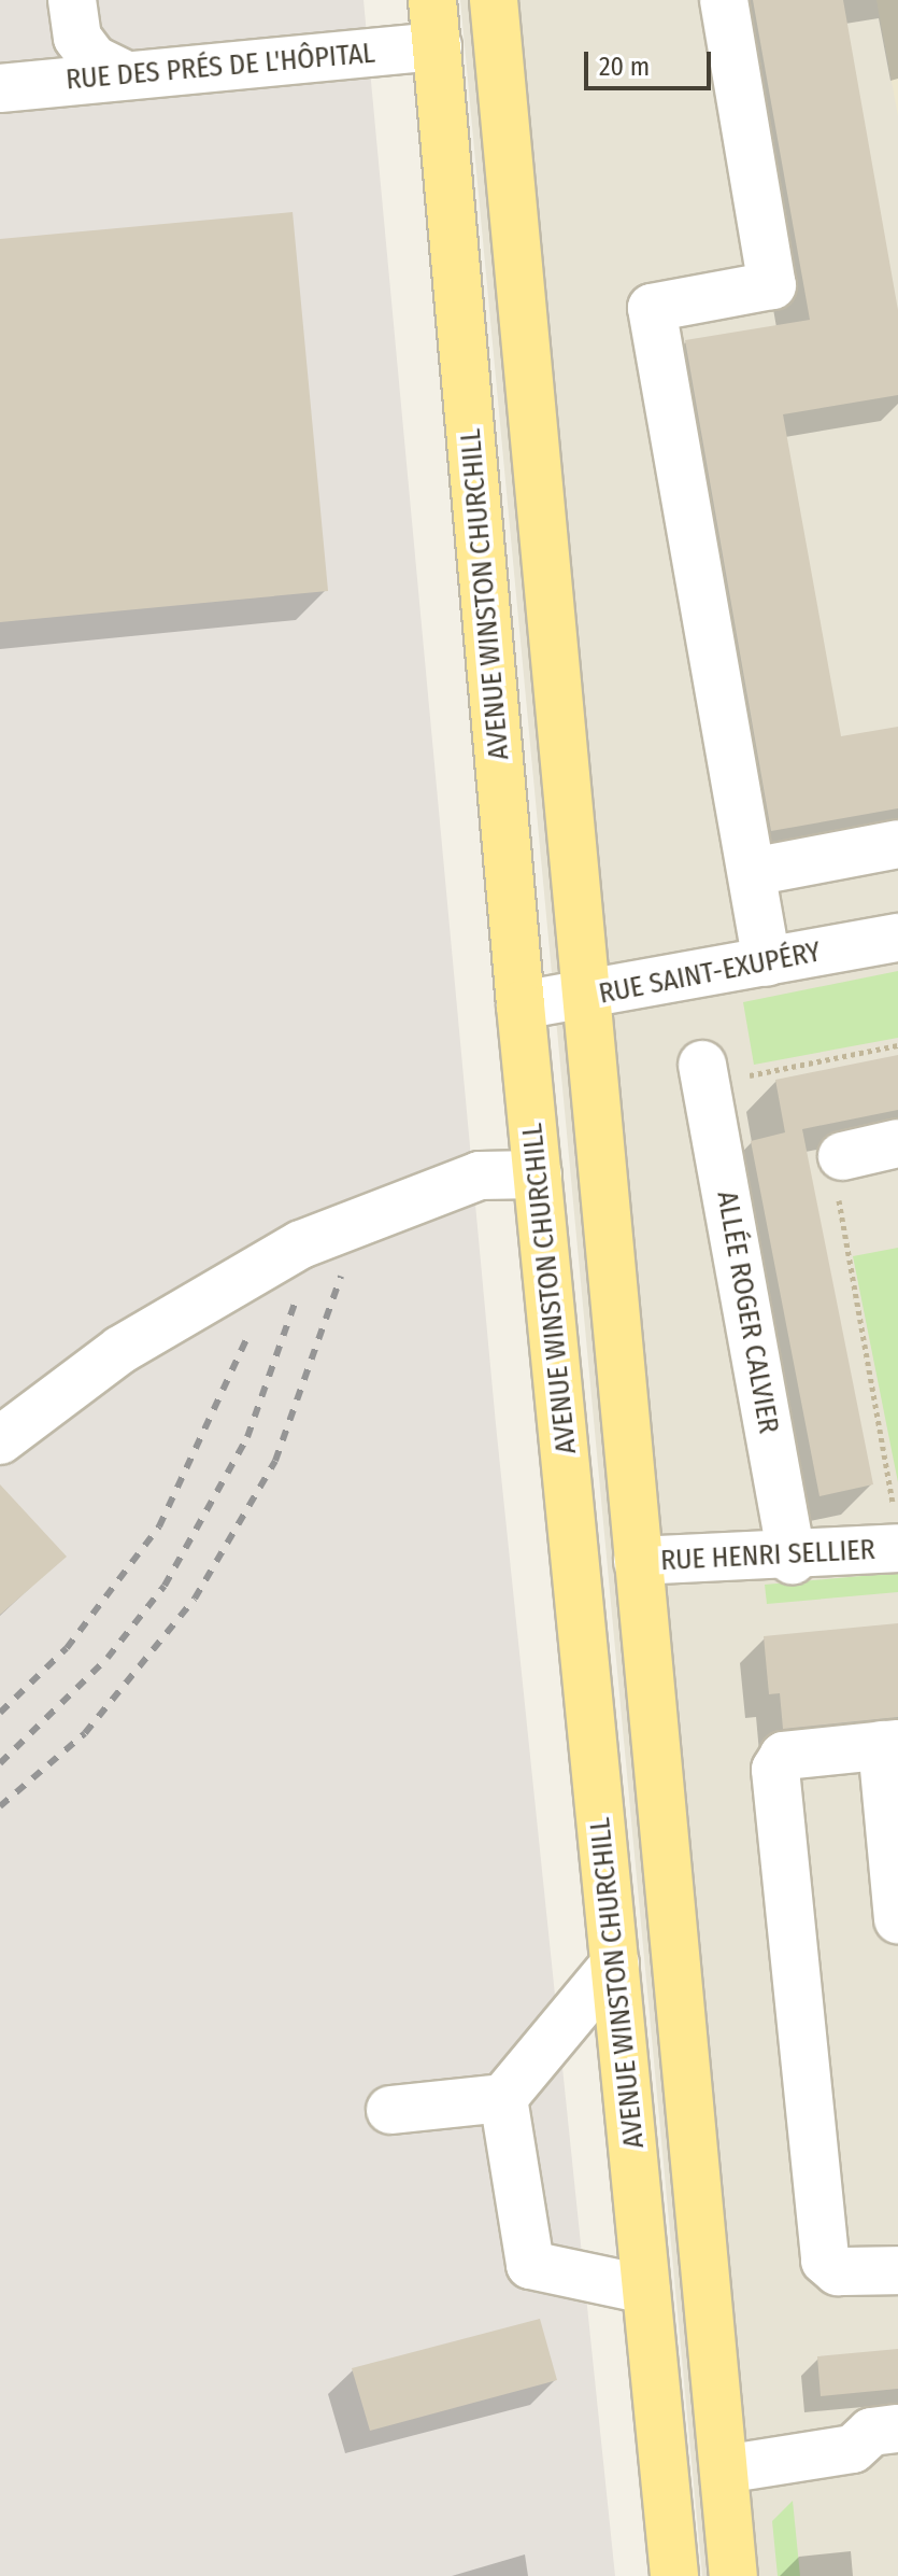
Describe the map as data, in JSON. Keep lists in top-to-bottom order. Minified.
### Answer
{"streets":{"main road":["AVENUE WINSTON CHURCHILL"],"street":["RUE DES PRÉS DE L'HÔPITAL","RUE SAINT-EXUPÉRY","ALLÉE ROGER CALVIER","RUE HENRI SELLIER"]},"crossings":[["RUE DES PRÉS DE L'HÔPITAL","AVENUE WINSTON CHURCHILL"],["AVENUE WINSTON CHURCHILL","RUE SAINT-EXUPÉRY"],["AVENUE WINSTON CHURCHILL","RUE HENRI SELLIER"],["ALLÉE ROGER CALVIER","RUE HENRI SELLIER"]],"scale_bar":"20 m"}
